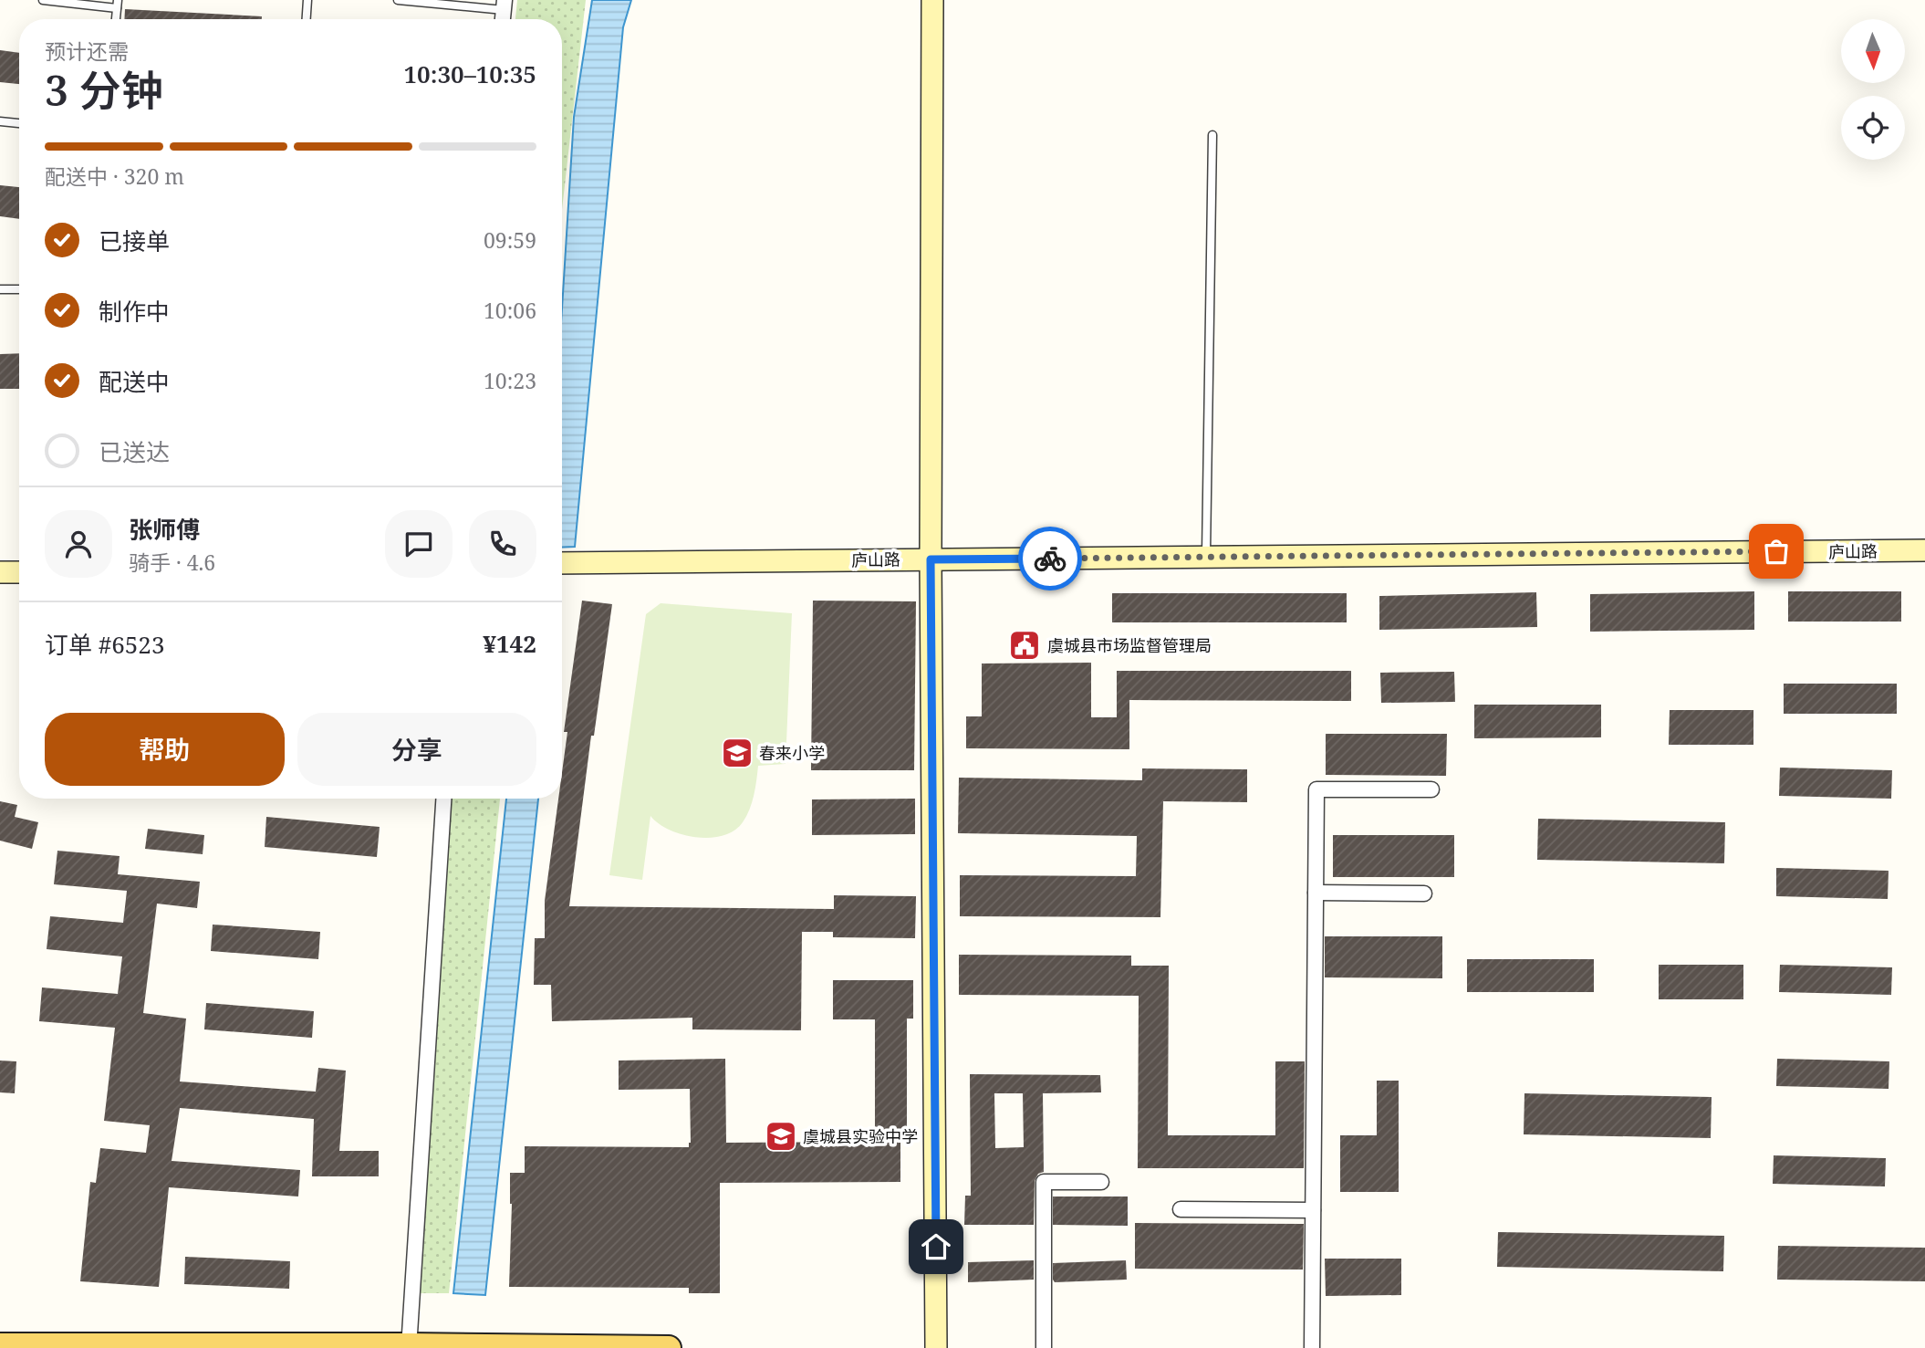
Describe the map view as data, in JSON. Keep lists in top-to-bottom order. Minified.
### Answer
{"streets":{"street":["庐山路"]},"places":{"public building":["虞城县市场监督管理局"],"school or university":["春来小学","虞城县实验中学"]},"north":"bottom","page":{"heading":["3 分钟","预计还需","10:30–10:35"],"panel":["张师傅","骑手 · 4.6","订单 #6523","¥142"],"bar":"配送中 · 320 m","list":[["已接单","09:59"],["制作中","10:06"],["配送中","10:23"],"已送达"],"buttons":["帮助","分享"]}}
